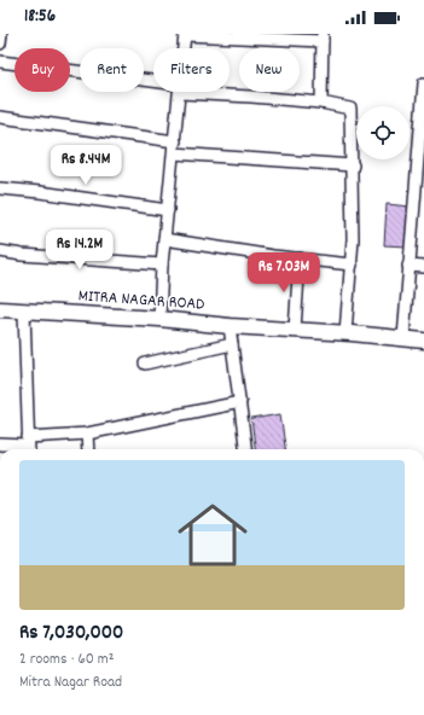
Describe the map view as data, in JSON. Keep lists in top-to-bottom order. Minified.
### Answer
{"streets":{"street":["MITRA NAGAR ROAD"]},"page":{"status":"18:56","chip":["Buy","Rent","Filters","New"],"price":["Rs 8.44M","Rs 14.2M","Rs 7.03M"],"list":[{"name":"Rs 7,030,000","note":"2 rooms · 60 m² · Mitra Nagar Road"}]}}
